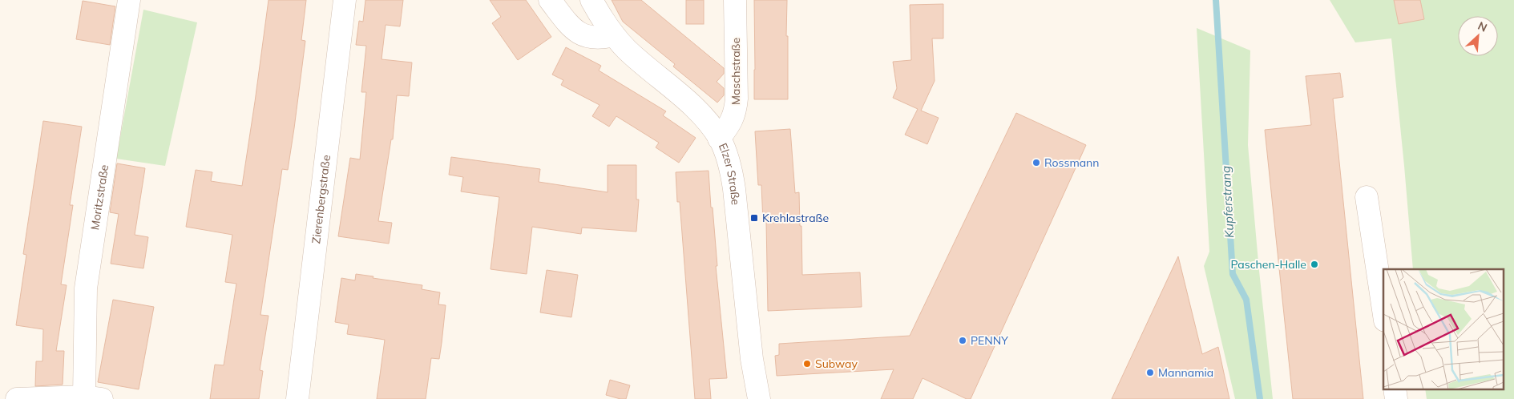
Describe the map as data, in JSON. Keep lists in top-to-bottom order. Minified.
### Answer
{"streets":{"street":["Maschstraße","Elzer Straße","Moritzstraße","Zierenbergstraße"]},"crossings":[["Maschstraße","Elzer Straße"]],"water":["Kupferstrang"],"places":{"other":["Rossmann","Paschen-Halle","PENNY","Subway","Mannamia"],"transit":["Krehlastraße"]},"north":"top right"}
